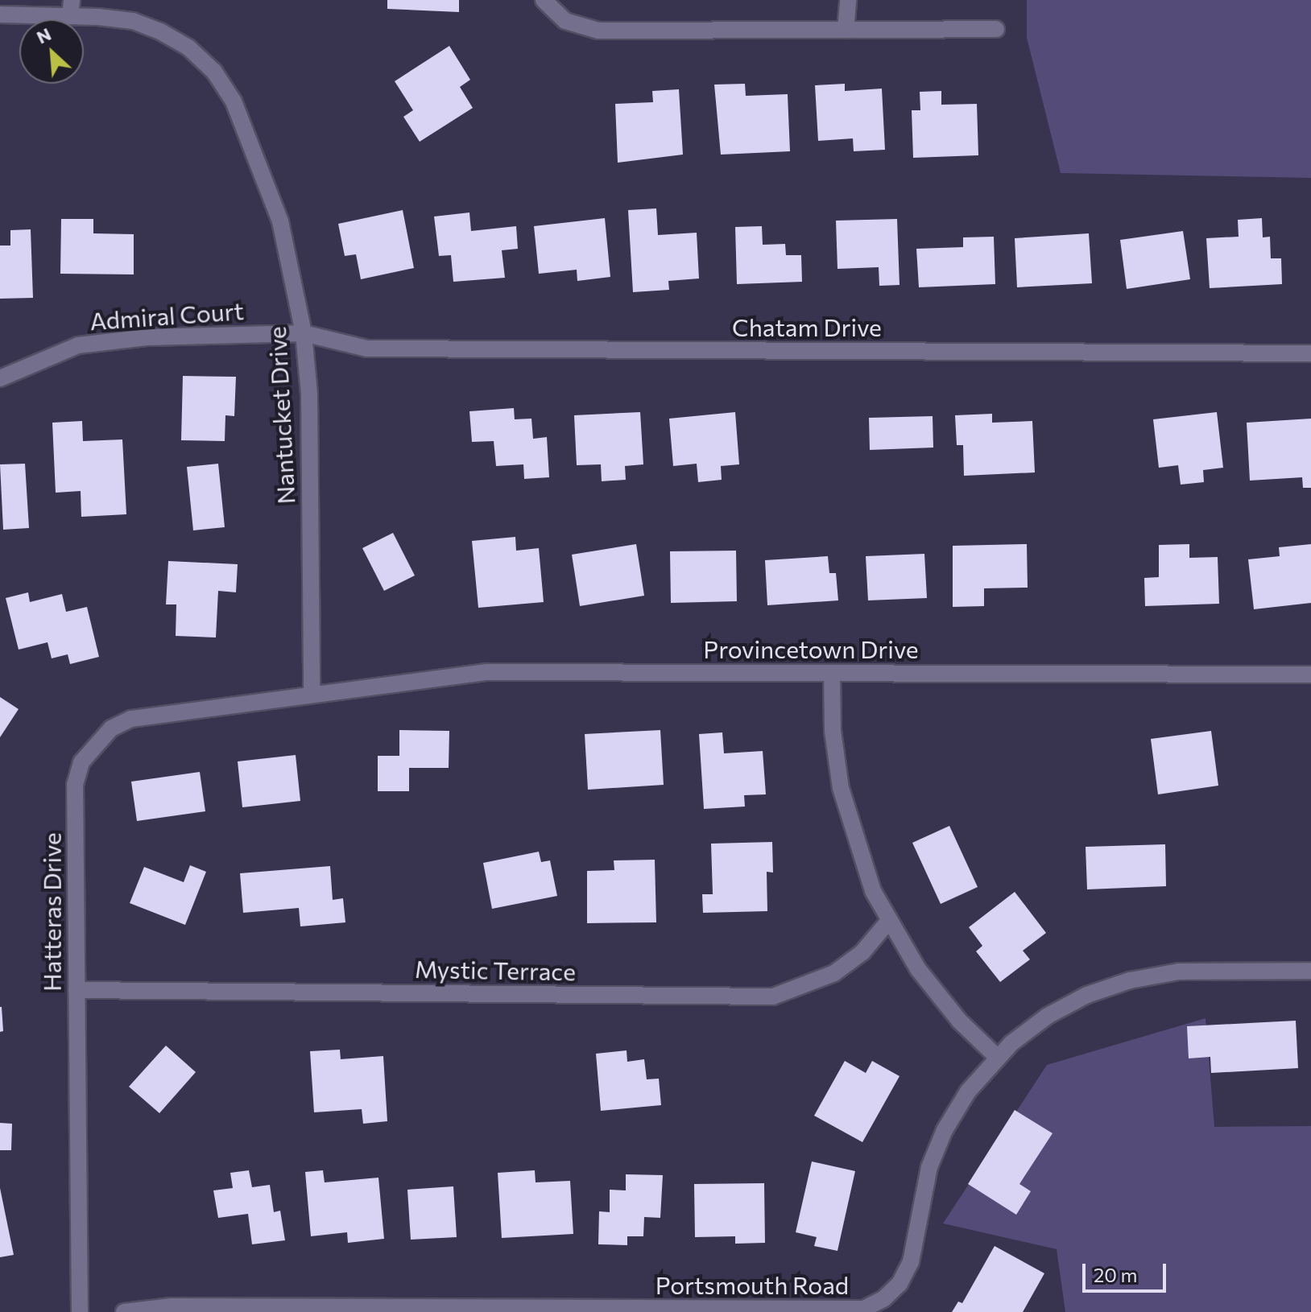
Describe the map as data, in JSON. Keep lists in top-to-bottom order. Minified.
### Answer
{"streets":{"street":["Admiral Court","Chatam Drive","Nantucket Drive","Provincetown Drive","Hatteras Drive","Mystic Terrace","Portsmouth Road"]},"crossings":[["Admiral Court","Chatam Drive"],["Admiral Court","Nantucket Drive"],["Chatam Drive","Nantucket Drive"],["Nantucket Drive","Provincetown Drive"],["Nantucket Drive","Hatteras Drive"],["Provincetown Drive","Hatteras Drive"],["Hatteras Drive","Mystic Terrace"]],"scale_bar":"20 m","north":"top left"}
